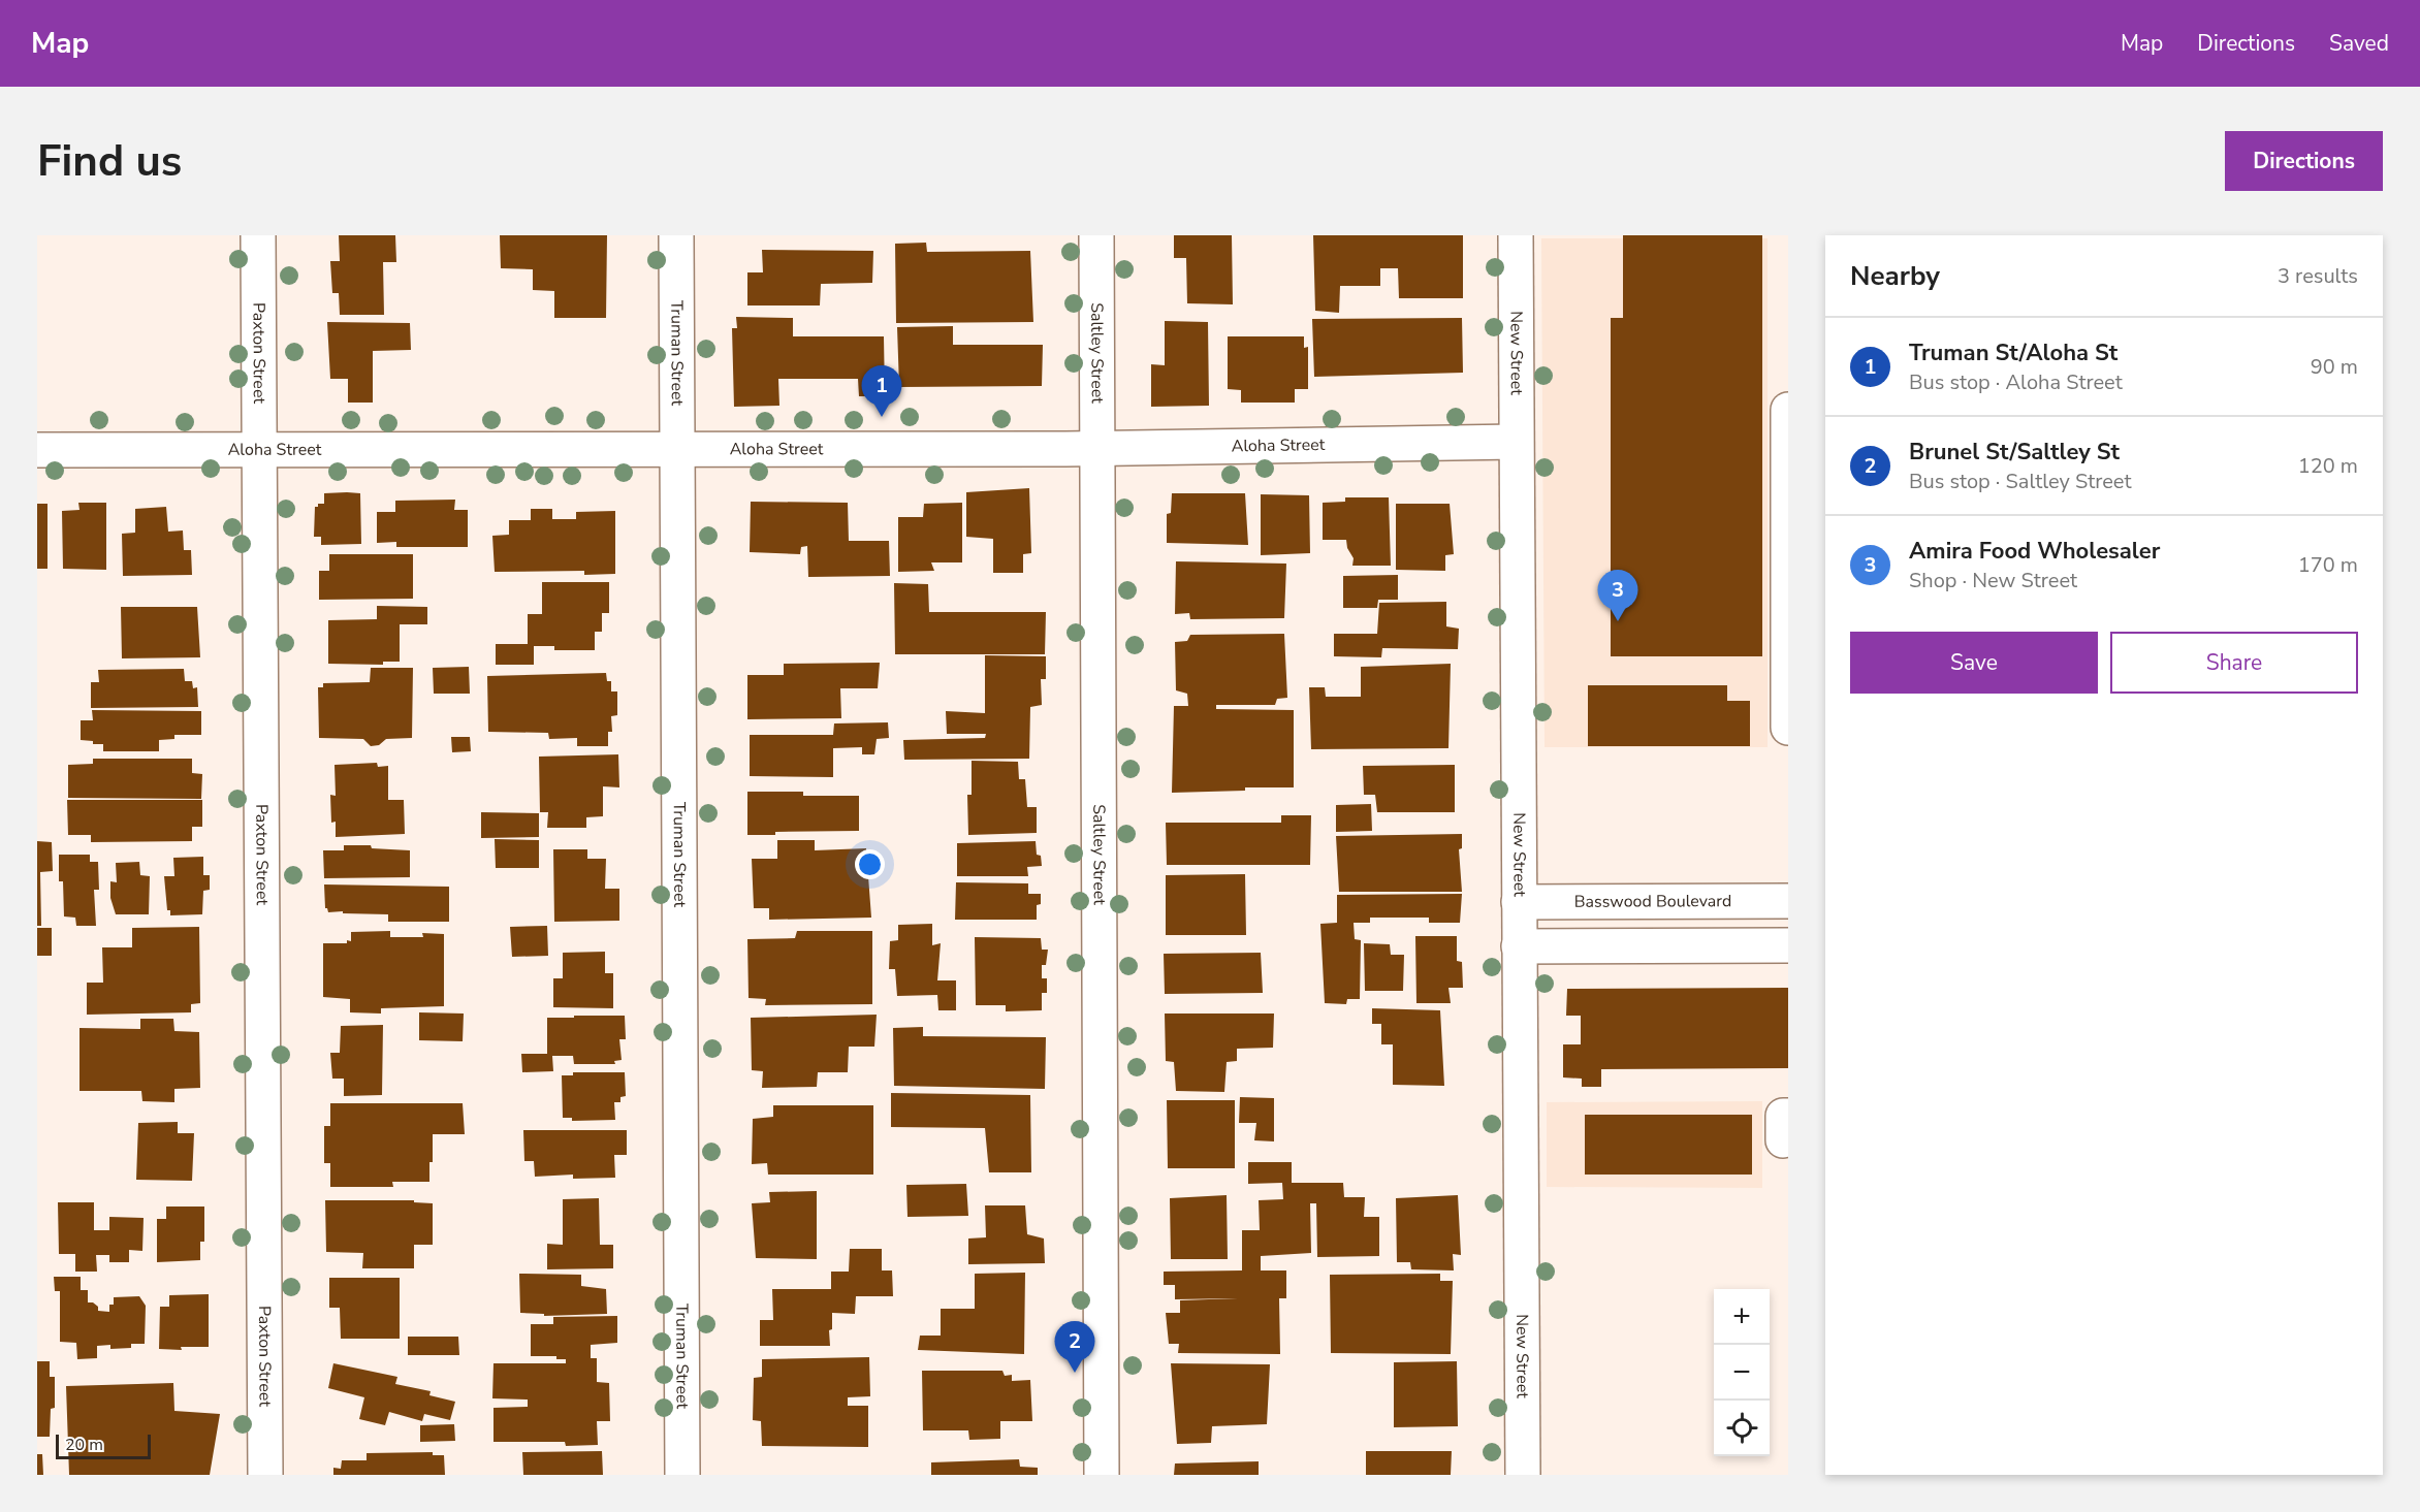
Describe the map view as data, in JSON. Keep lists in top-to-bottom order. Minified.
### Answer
{"streets":{"street":["Paxton Street","Truman Street","Saltley Street","New Street","Aloha Street","Basswood Boulevard"]},"crossings":[["Paxton Street","Aloha Street"],["Truman Street","Aloha Street"],["Saltley Street","Aloha Street"],["New Street","Aloha Street"],["New Street","Basswood Boulevard"]],"scale_bar":"20 m","page":{"header":"Map","nav":["Map","Directions","Saved"],"buttons":["Directions",["Save","Share"]],"title":"Find us","heading":["Nearby","3 results"],"list":[{"mark":"1","name":"Truman St/Aloha St","note":"Bus stop · Aloha Street","value":"90 m"},{"mark":"2","name":"Brunel St/Saltley St","note":"Bus stop · Saltley Street","value":"120 m"},{"mark":"3","name":"Amira Food Wholesaler","note":"Shop · New Street","value":"170 m"}],"pins":["1","3","2"],"map_buttons":["+","−"],"scale":"20 m"}}
